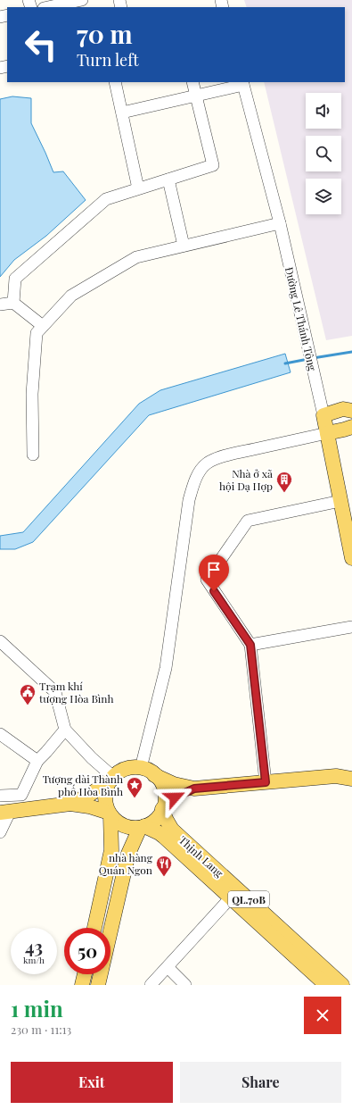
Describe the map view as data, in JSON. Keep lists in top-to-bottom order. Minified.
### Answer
{"streets":{"main road":["Đường Lê Thánh Tông","Thịnh Lang","QL.70B"]},"places":{"building":["Nhà ở xã hội Dạ Hợp"],"public building":["Trạm khí tượng Hòa Bình"],"place":["Tượng đài Thành phố Hòa Bình"],"restaurant":["nhà hàng Quán Ngon"]},"page":{"turn":["70 m","Turn left"],"speed":"43 km/h","limit":"50","heading":["1 min","230 m · 11:13"],"buttons":["Exit","Share"]}}
